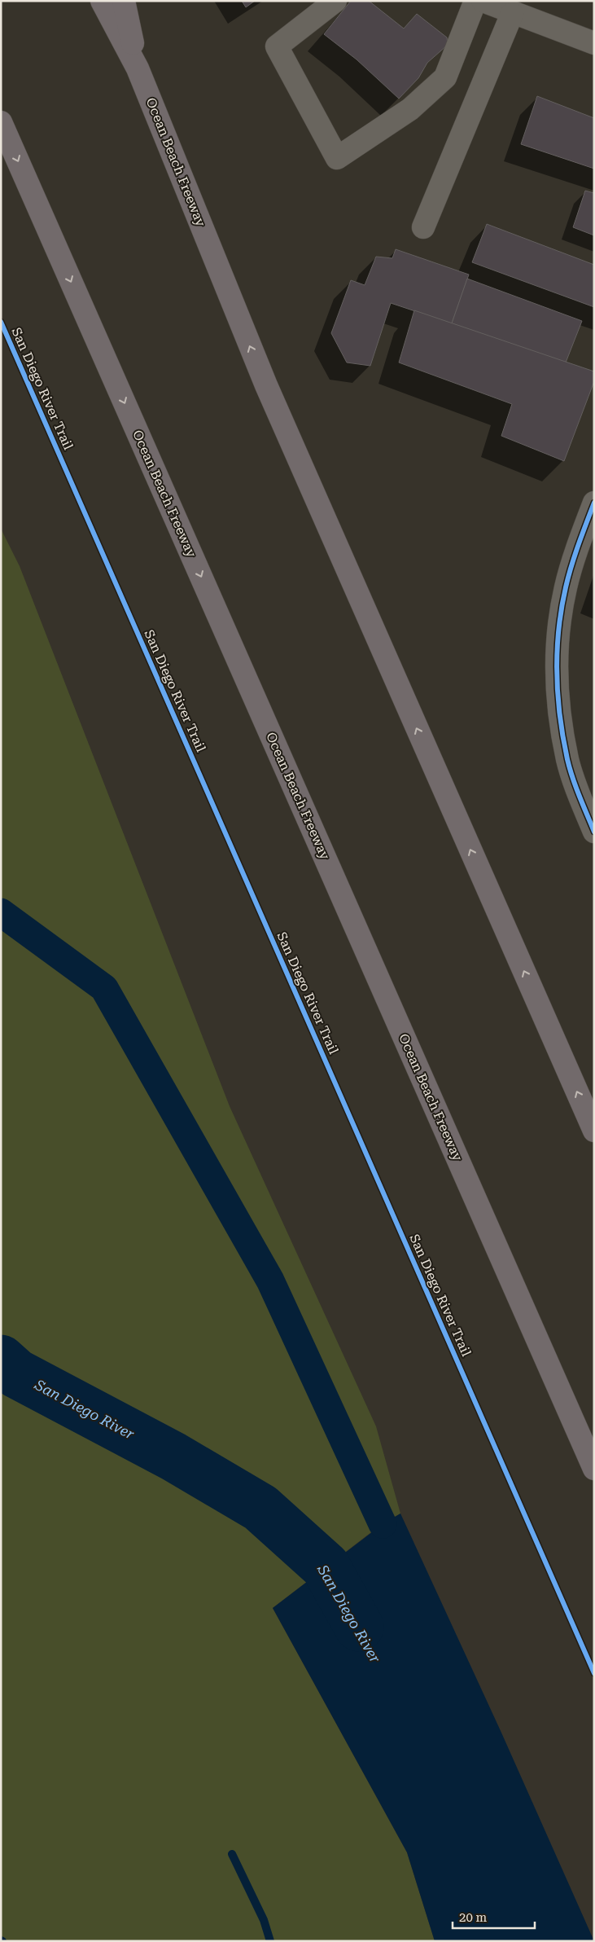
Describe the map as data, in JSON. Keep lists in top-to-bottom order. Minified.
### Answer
{"streets":{"highway":["Ocean Beach Freeway"],"cycle path":["San Diego River Trail"]},"water":["San Diego River"],"scale_bar":"20 m"}
